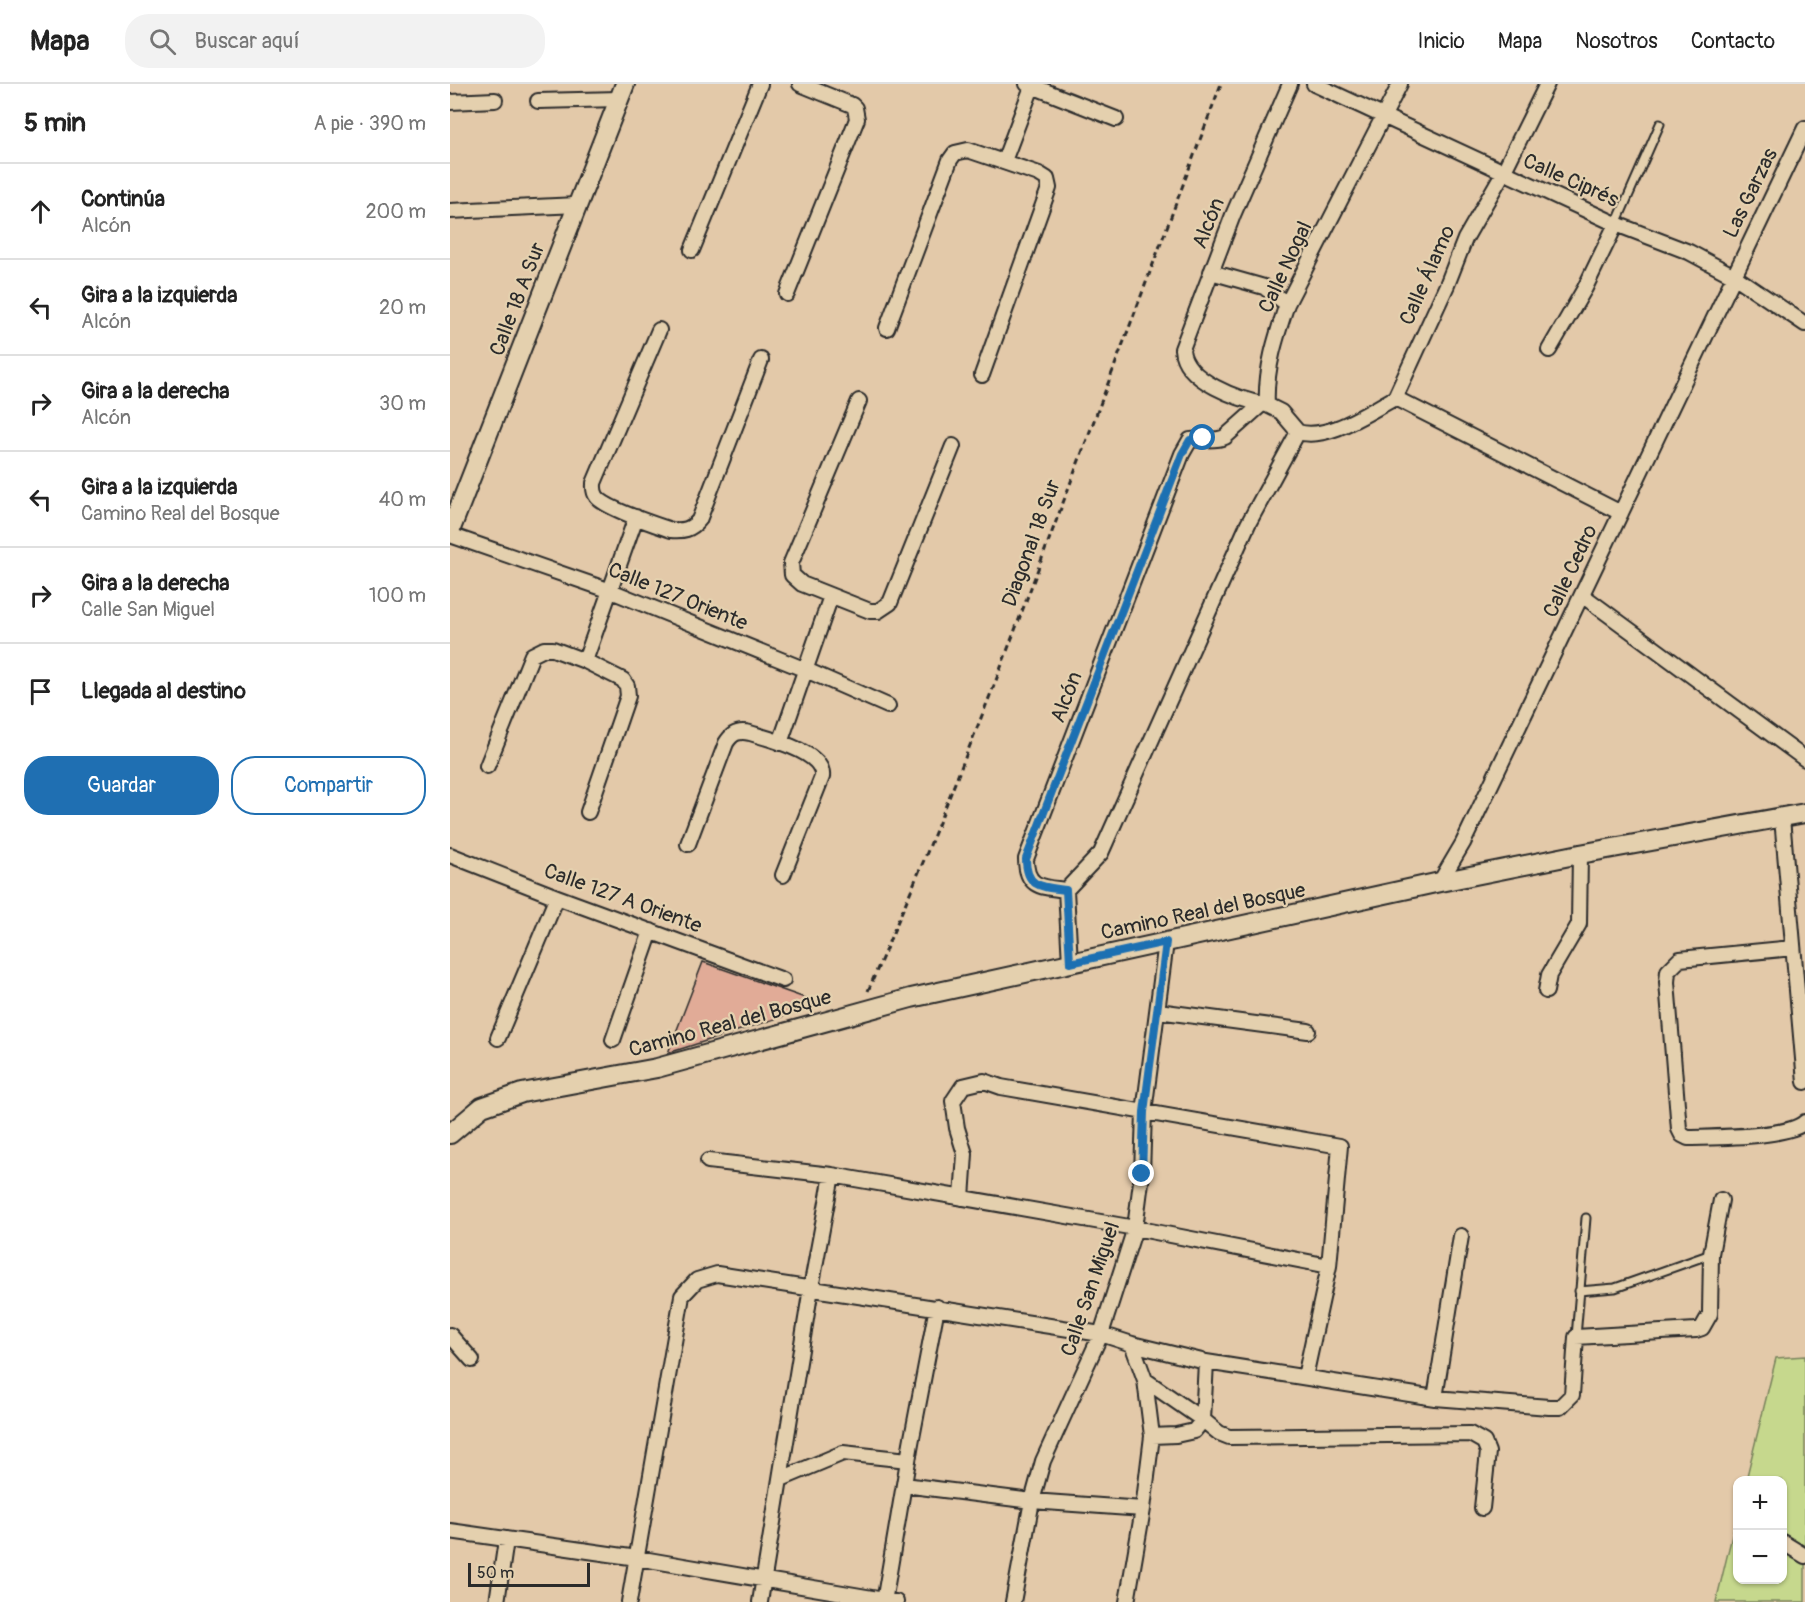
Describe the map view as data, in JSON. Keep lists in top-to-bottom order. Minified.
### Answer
{"streets":{"street":["Calle Ciprés","Las Garzas","Alcón","Calle Nogal","Calle Álamo","Calle 18 A Sur","Calle Cedro","Calle 127 Oriente","Calle 127 A Oriente","Camino Real del Bosque","Calle San Miguel"],"path":["Diagonal 18 Sur"]},"crossings":[["Calle Ciprés","Las Garzas"],["Calle Ciprés","Calle Nogal"],["Calle Ciprés","Calle Álamo"],["Calle Ciprés","Calle Cedro"],["Las Garzas","Calle Cedro"],["Alcón","Calle Nogal"],["Diagonal 18 Sur","Camino Real del Bosque"],["Calle Cedro","Camino Real del Bosque"],["Camino Real del Bosque","Calle San Miguel"]],"scale_bar":"50 m","page":{"header":"Mapa","search":"Buscar aquí","nav":["Inicio","Mapa","Nosotros","Contacto"],"heading":["5 min","A pie · 390 m"],"list":[["Continúa","Alcón","200 m"],["Gira a la izquierda","Alcón","20 m"],["Gira a la derecha","Alcón","30 m"],["Gira a la izquierda","Camino Real del Bosque","40 m"],["Gira a la derecha","Calle San Miguel","100 m"],"Llegada al destino"],"buttons":["Guardar","Compartir"],"map_buttons":["+","−"],"scale":"50 m"}}
